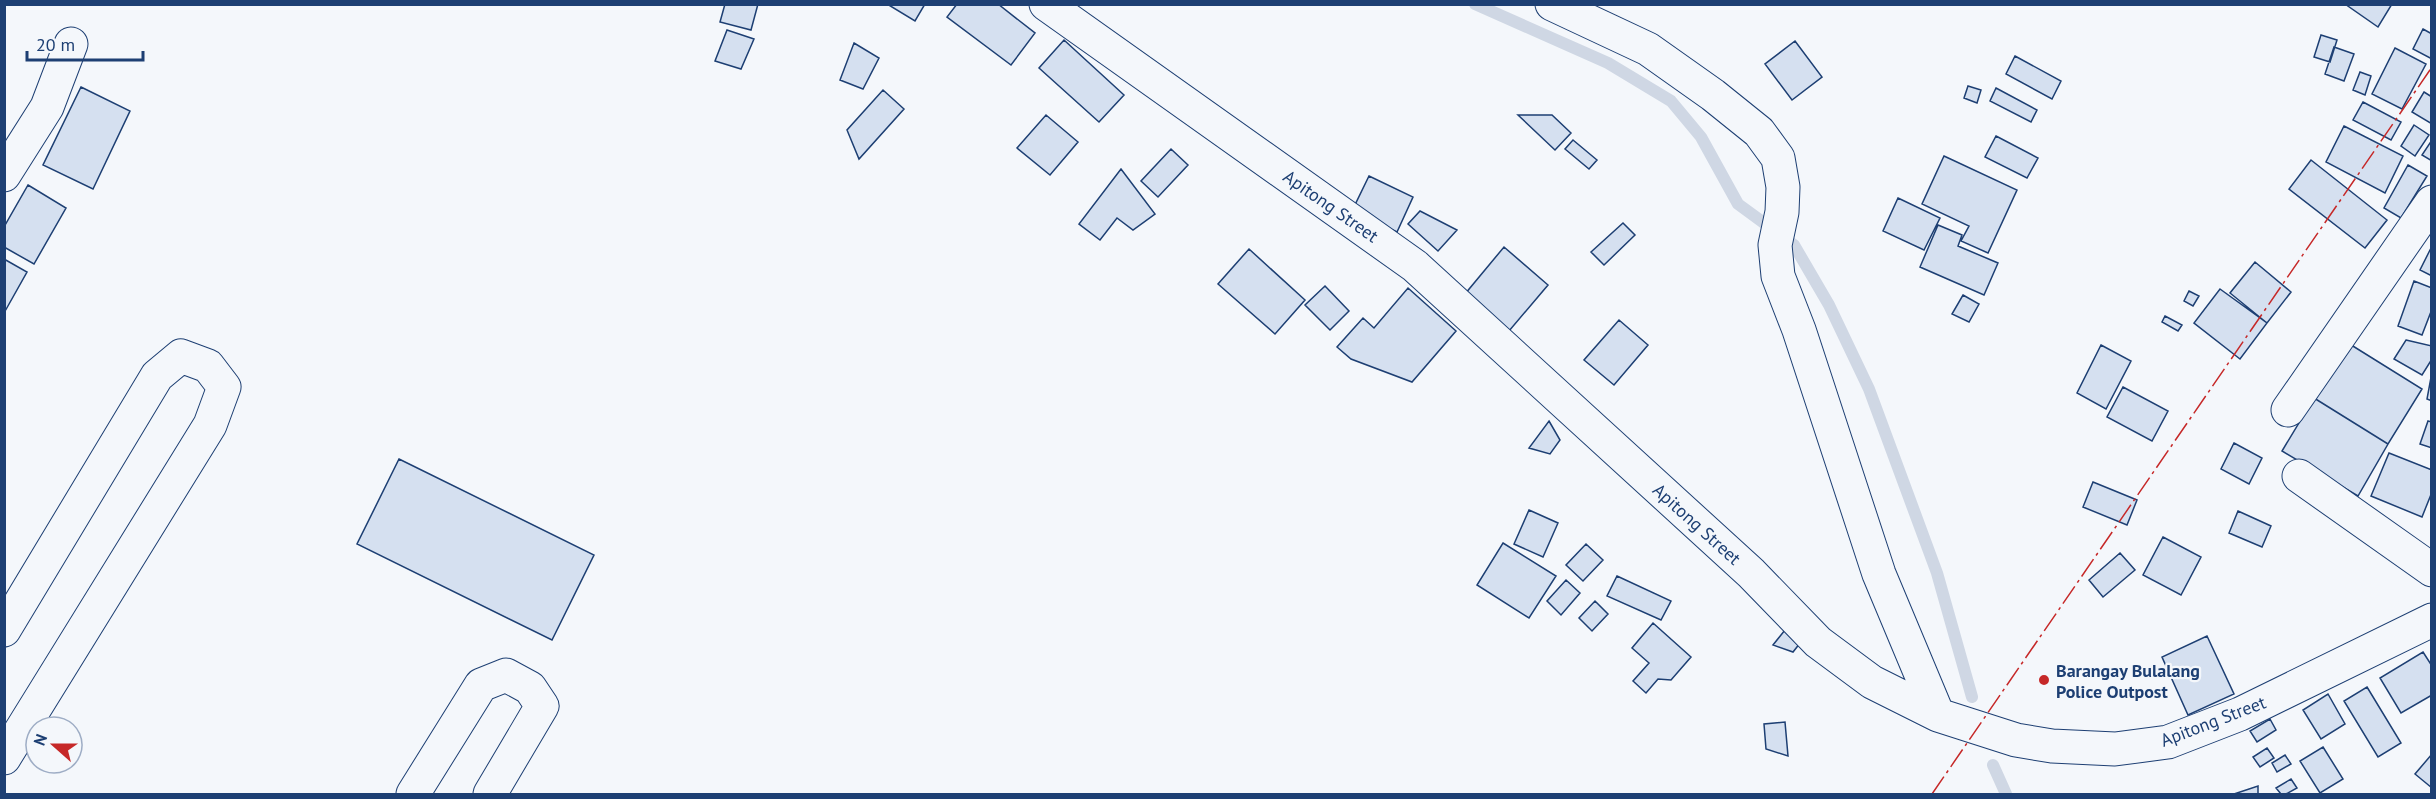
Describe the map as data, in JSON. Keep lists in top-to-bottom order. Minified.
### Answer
{"streets":{"street":["Apitong Street"]},"places":["Barangay Bulalang Police Outpost"],"scale_bar":"20 m","north":"left"}
